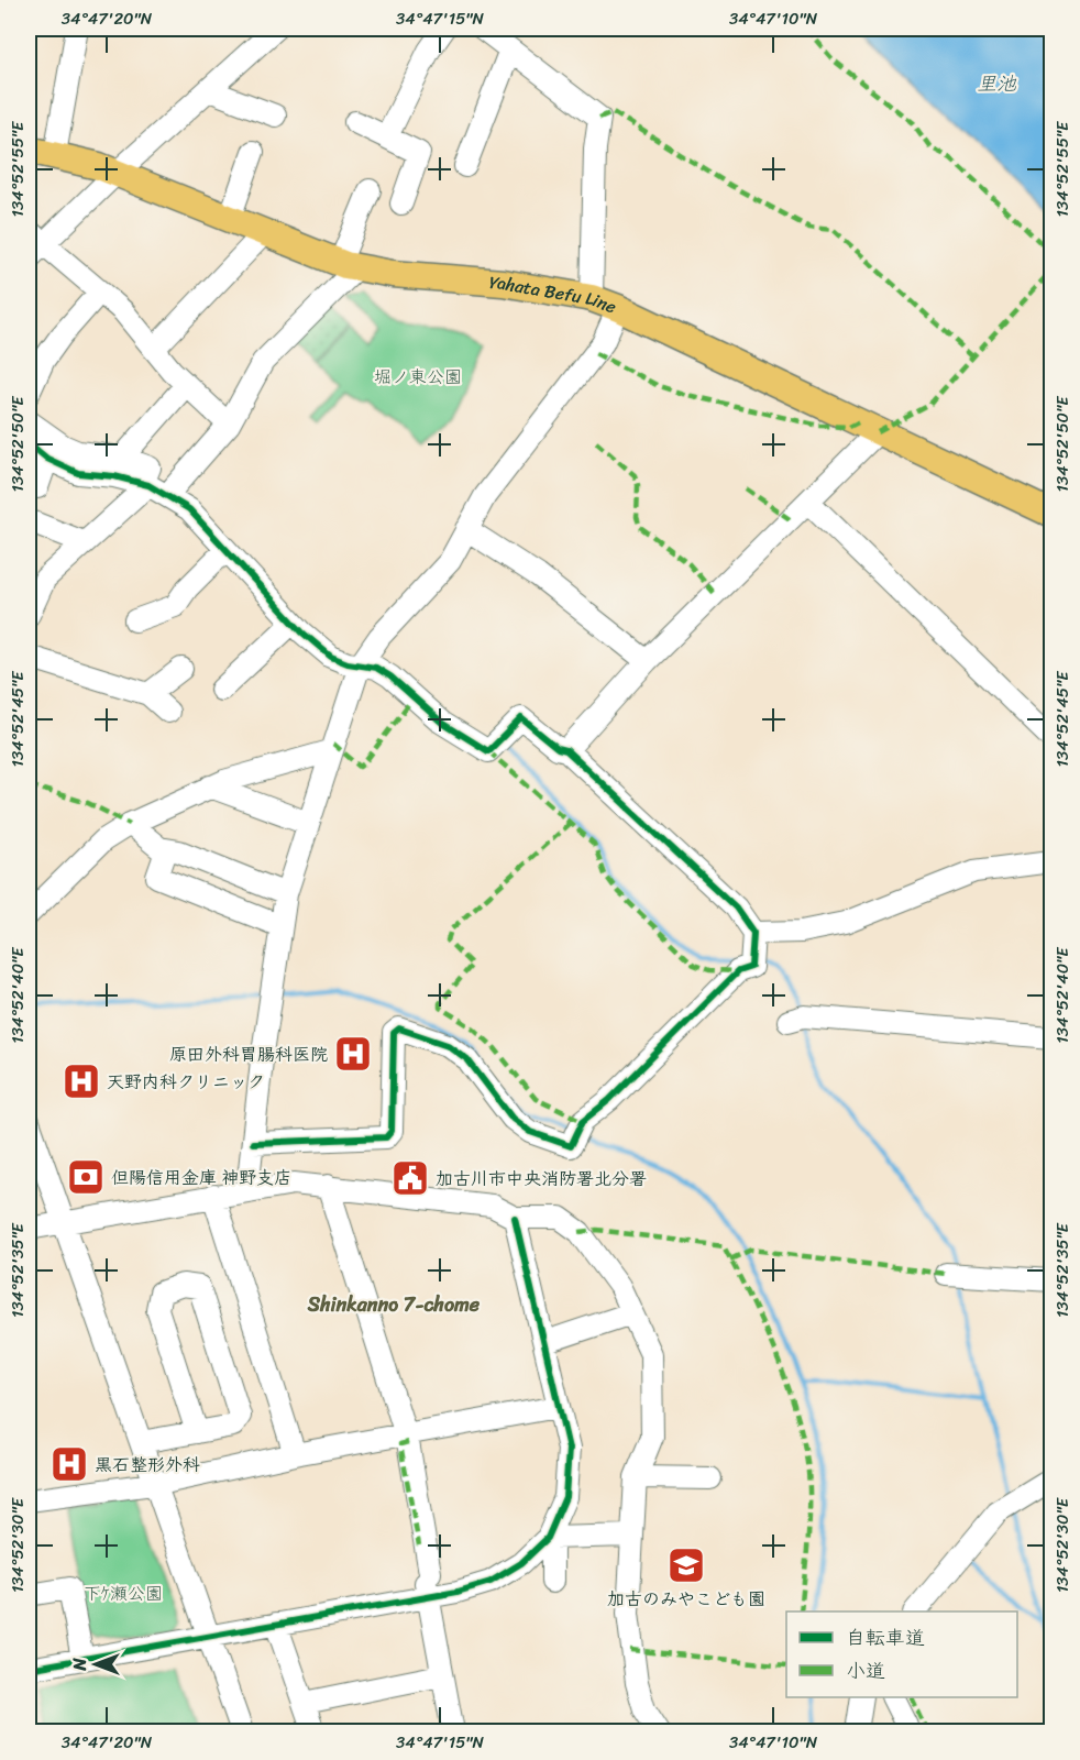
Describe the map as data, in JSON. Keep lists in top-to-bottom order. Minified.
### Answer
{"streets":{"main road":["Yahata Befu Line"]},"districts":["Shinkanno 7-chome"],"water":["里池"],"parks":["堀ノ東公園","下ｹ瀬公園"],"places":{"hospital":["原田外科胃腸科医院","天野内科クリニック","黒石整形外科"],"bank":["但陽信用金庫 神野支店"],"public building":["加古川市中央消防署北分署"],"school or university":["加古のみやこども園"]},"legend":["自転車道","小道"],"north":"left","coordinates":["34°47'20\"N","34°47'15\"N","34°47'10\"N","134°52'55\"E","134°52'50\"E","134°52'45\"E","134°52'40\"E","134°52'35\"E","134°52'30\"E"]}
